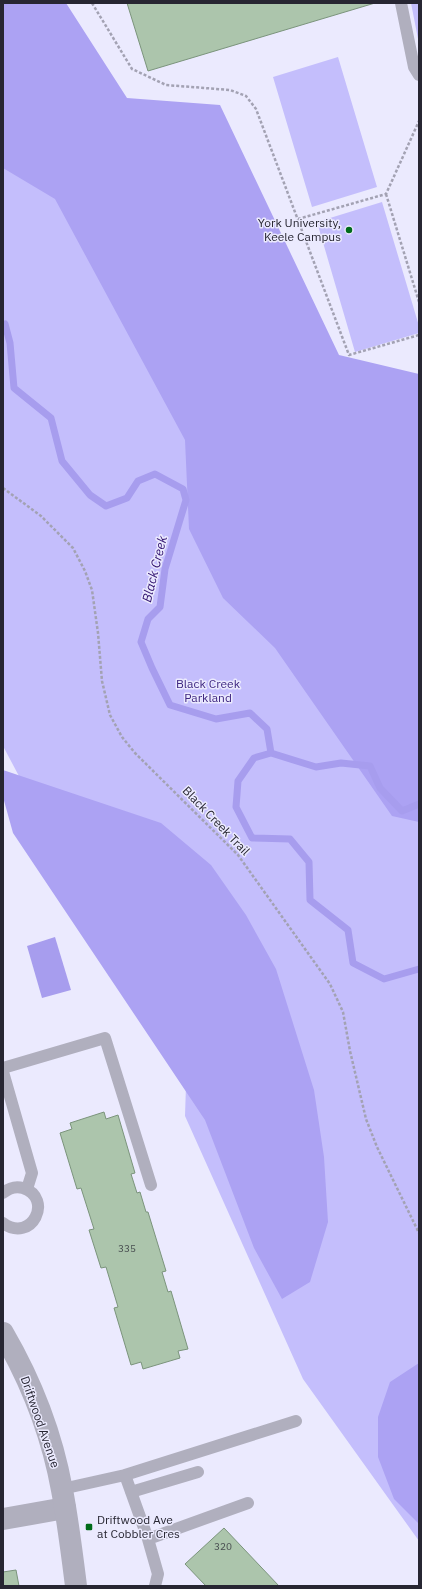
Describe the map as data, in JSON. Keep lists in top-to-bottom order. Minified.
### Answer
{"streets":{"street":["Driftwood Avenue"],"path":["Black Creek Trail"]},"water":["Black Creek"],"parks":["Black Creek Parkland"],"places":{"other":["York University, Keele Campus"],"transit":["Driftwood Ave at Cobbler Cres"]},"house_numbers":["335","320"]}
